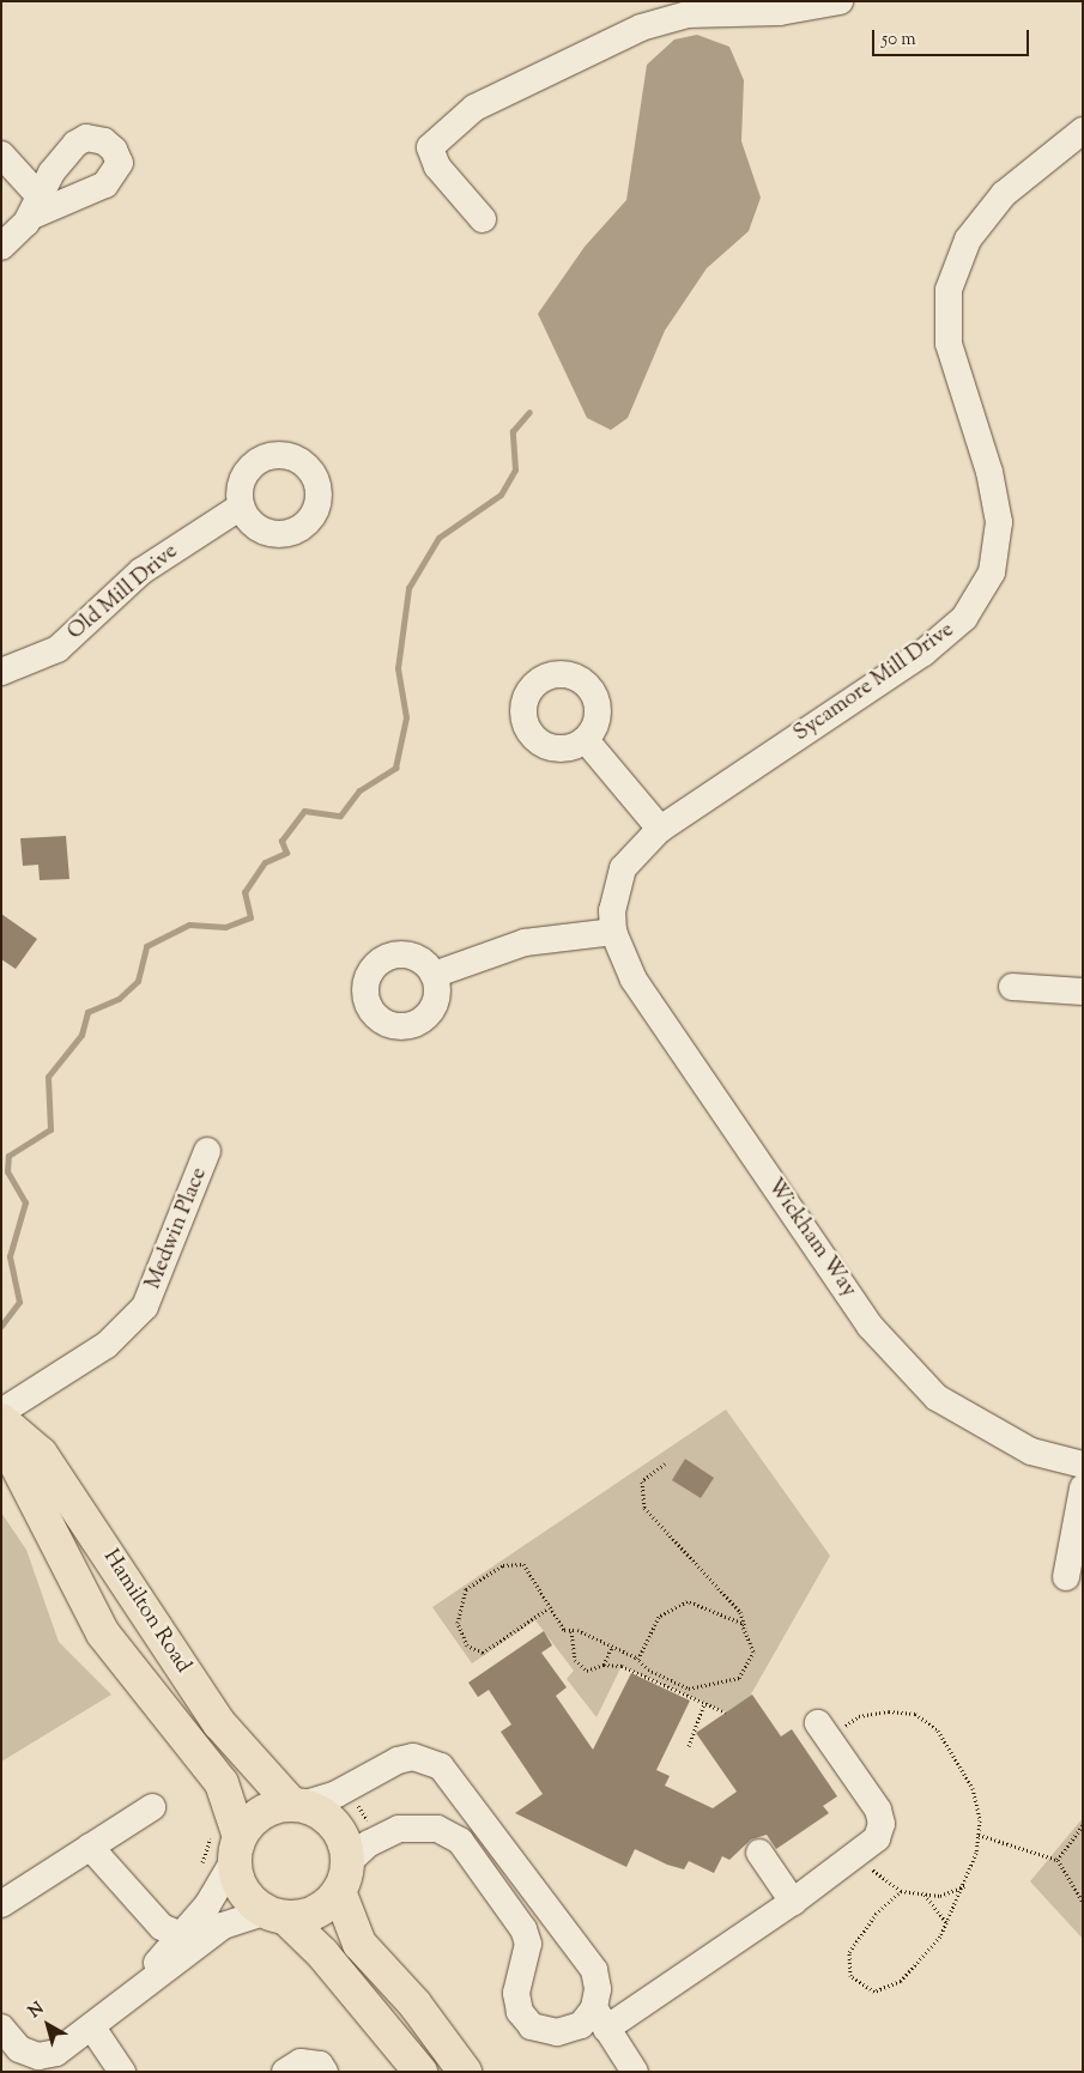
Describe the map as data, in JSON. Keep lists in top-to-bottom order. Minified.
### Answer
{"streets":{"main road":["Hamilton Road"],"street":["Old Mill Drive","Sycamore Mill Drive","Medwin Place","Wickham Way"]},"crossings":[["Sycamore Mill Drive","Wickham Way"]],"scale_bar":"50 m","north":"top left"}
